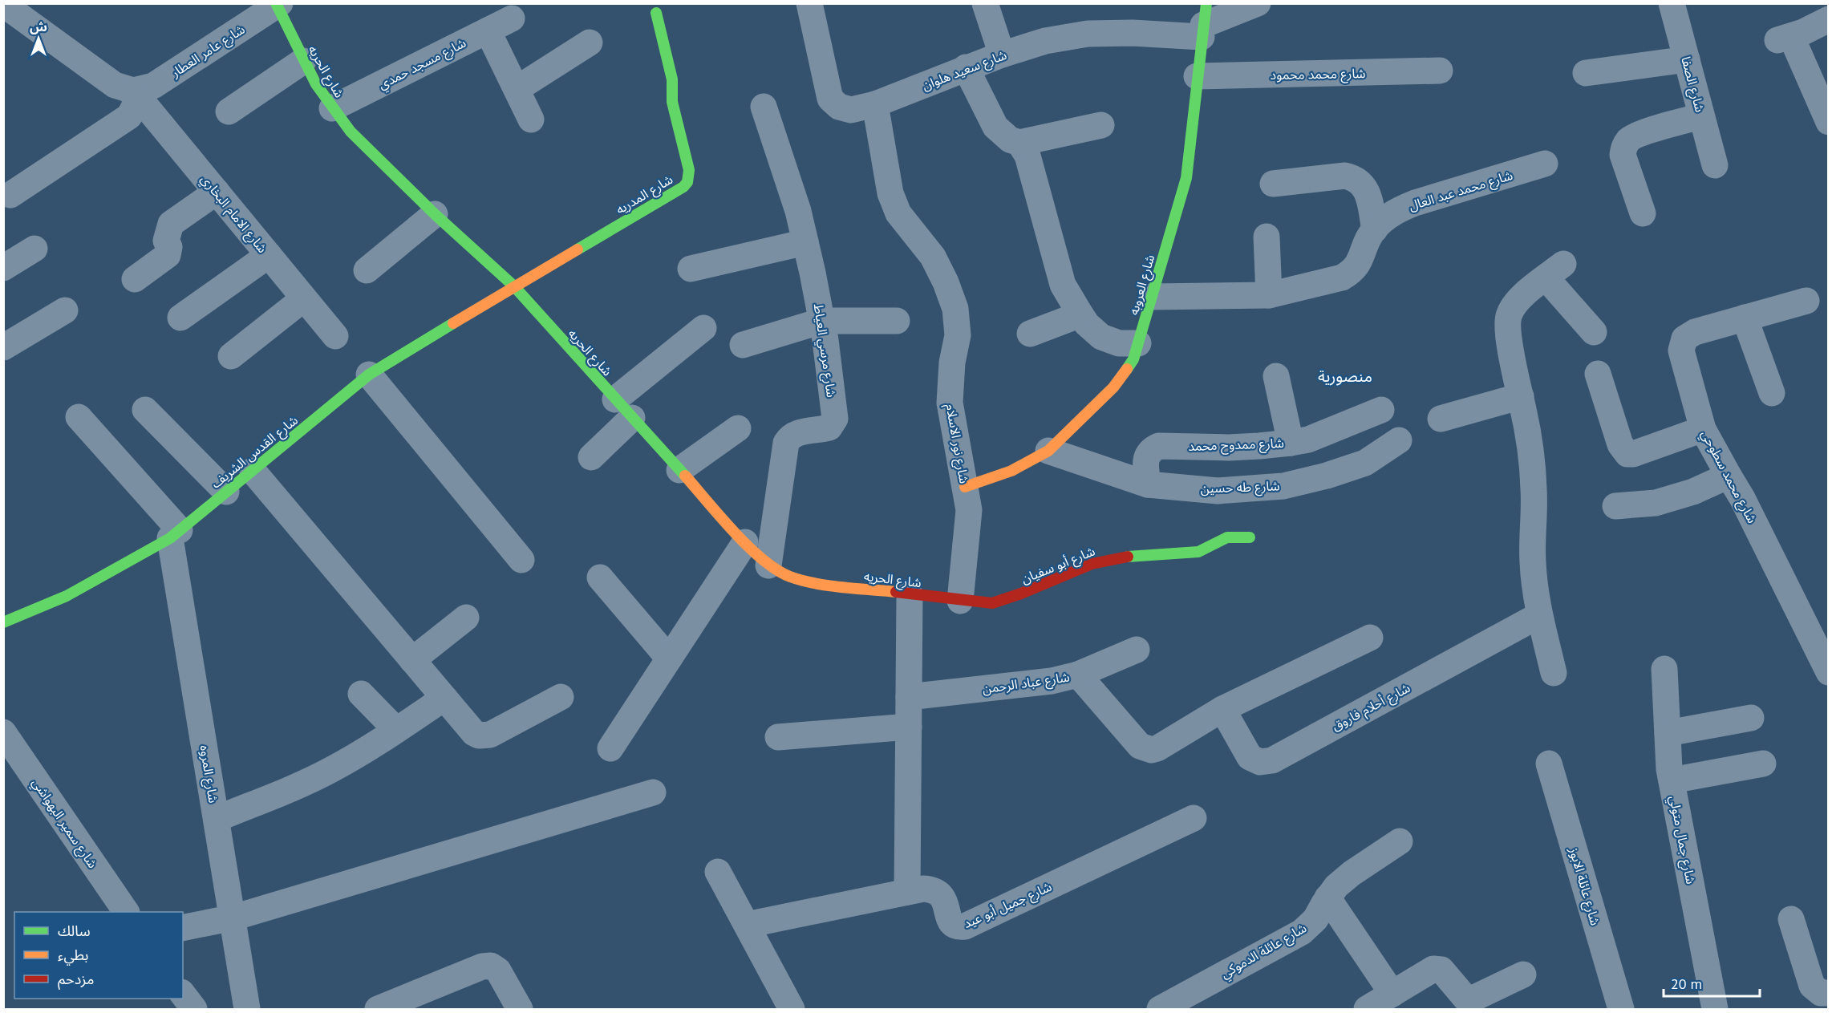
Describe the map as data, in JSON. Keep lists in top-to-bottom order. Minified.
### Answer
{"streets":{"street":["شارع عامر العطار","شارع مسجد حمدي","شارع سعيد هلوان","شارع الحريه","شارع محمد محمود","شارع الصفا","شارع محمد عبد العال","شارع المدريه","شارع الامام البخاري","شارع العروبه","شارع مرسي العياط","شارع نور الاسلام","شارع ممدوح محمد","شارع القدس الشريف","شارع محمد سطوحي","شارع طه حسين","شارع أبو سفيان","شارع عباد الرحمن","شارع أحلام فاروق","شارع المروه","شارع سمير البهواشي","شارع جمال متولي","شارع عائلة الابوز","شارع جميل أبو عيد","شارع عائلة الدموكي"]},"crossings":[["شارع عامر العطار","شارع الحريه"],["شارع عامر العطار","شارع الامام البخاري"],["شارع مسجد حمدي","شارع الحريه"],["شارع سعيد هلوان","شارع العروبه"],["شارع سعيد هلوان","شارع نور الاسلام"],["شارع الحريه","شارع المدريه"],["شارع الحريه","شارع مرسي العياط"],["شارع الحريه","شارع نور الاسلام"],["شارع الحريه","شارع القدس الشريف"],["شارع الحريه","شارع أبو سفيان"],["شارع محمد محمود","شارع العروبه"],["شارع محمد عبد العال","شارع العروبه"],["شارع المدريه","شارع القدس الشريف"],["شارع العروبه","شارع نور الاسلام"],["شارع العروبه","شارع طه حسين"],["شارع نور الاسلام","شارع أبو سفيان"],["شارع ممدوح محمد","شارع طه حسين"],["شارع القدس الشريف","شارع المروه"]],"districts":["منصورية"],"legend":["سالك","بطيء","مزدحم"],"scale_bar":"20 m","north":"top"}
